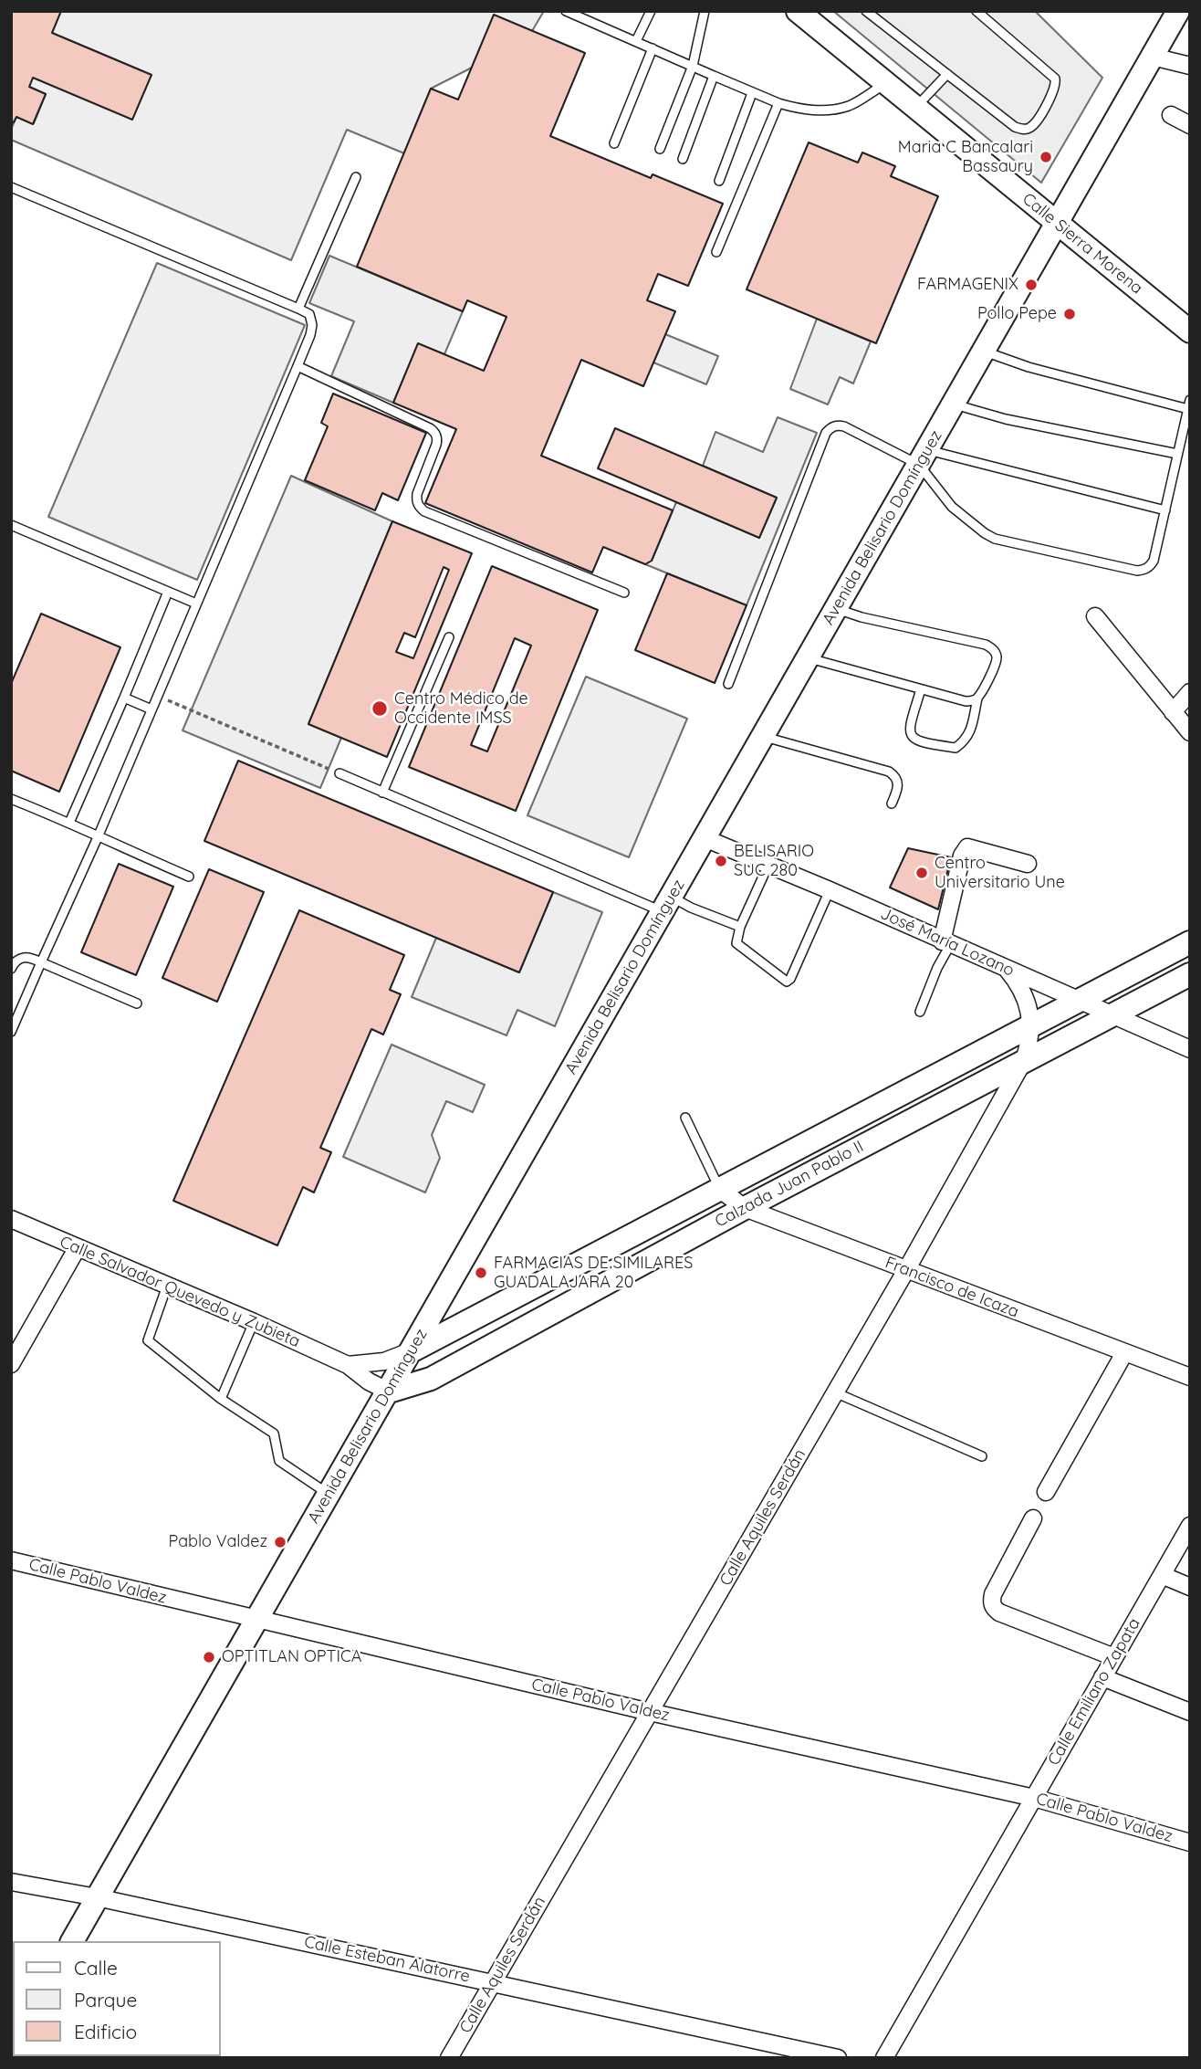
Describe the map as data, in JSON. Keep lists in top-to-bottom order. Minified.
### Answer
{"streets":{"main road":["Calle Sierra Morena","Avenida Belisario Domínguez","Calzada Juan Pablo II"],"street":["José María Lozano","Francisco de Icaza","Calle Salvador Quevedo y Zubieta","Calle Aquiles Serdán","Calle Pablo Valdez","Calle Emiliano Zapata","Calle Esteban Alatorre"]},"crossings":[["Calle Sierra Morena","Avenida Belisario Domínguez"],["Avenida Belisario Domínguez","José María Lozano"],["Avenida Belisario Domínguez","Calzada Juan Pablo II"],["Avenida Belisario Domínguez","Calle Salvador Quevedo y Zubieta"],["Avenida Belisario Domínguez","Calle Pablo Valdez"],["Avenida Belisario Domínguez","Calle Esteban Alatorre"],["José María Lozano","Calzada Juan Pablo II"],["José María Lozano","Calle Aquiles Serdán"],["Calzada Juan Pablo II","Francisco de Icaza"],["Calzada Juan Pablo II","Calle Salvador Quevedo y Zubieta"],["Calzada Juan Pablo II","Calle Aquiles Serdán"],["Francisco de Icaza","Calle Aquiles Serdán"],["Calle Aquiles Serdán","Calle Pablo Valdez"],["Calle Aquiles Serdán","Calle Esteban Alatorre"],["Calle Pablo Valdez","Calle Emiliano Zapata"]],"places":["Maria C Bancalari Bassaury","FARMAGENIX","Pollo Pepe","Centro Médico de Occidente IMSS","BELISARIO SUC 280","Centro Universitario Une","FARMACIAS DE SIMILARES GUADALAJARA 20","Pablo Valdez","OPTITLAN OPTICA"],"legend":["Calle","Parque","Edificio"]}
